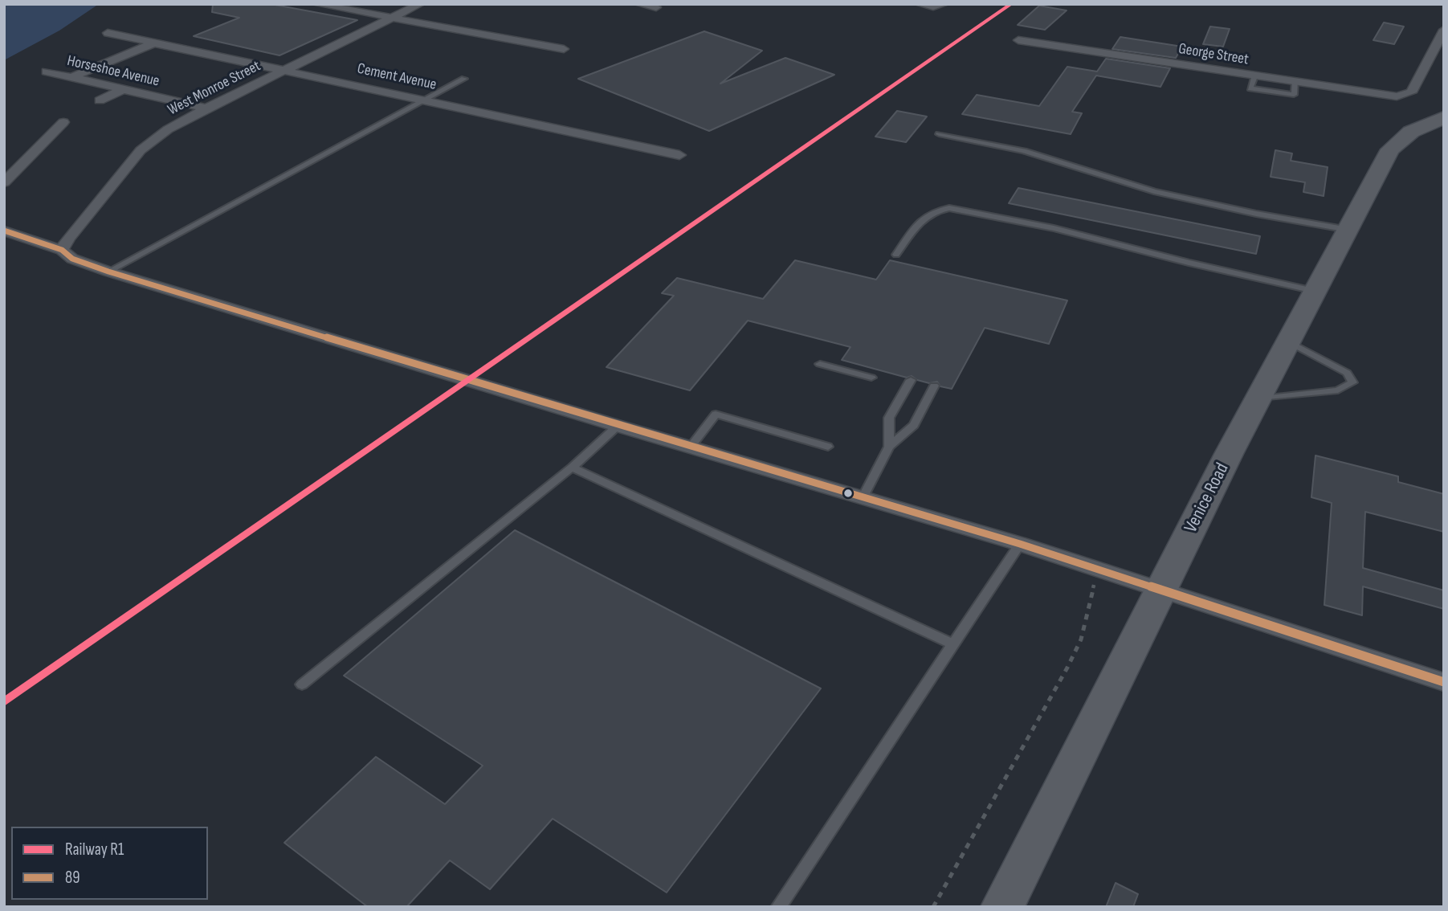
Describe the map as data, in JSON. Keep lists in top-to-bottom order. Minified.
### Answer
{"streets":{"main road":["Venice Road"],"street":["George Street","Horseshoe Avenue","Cement Avenue","West Monroe Street"]},"crossings":[["Horseshoe Avenue","West Monroe Street"],["Cement Avenue","West Monroe Street"]],"lines":["rail line R1","transit line 89"],"legend":["Railway R1","89"]}
